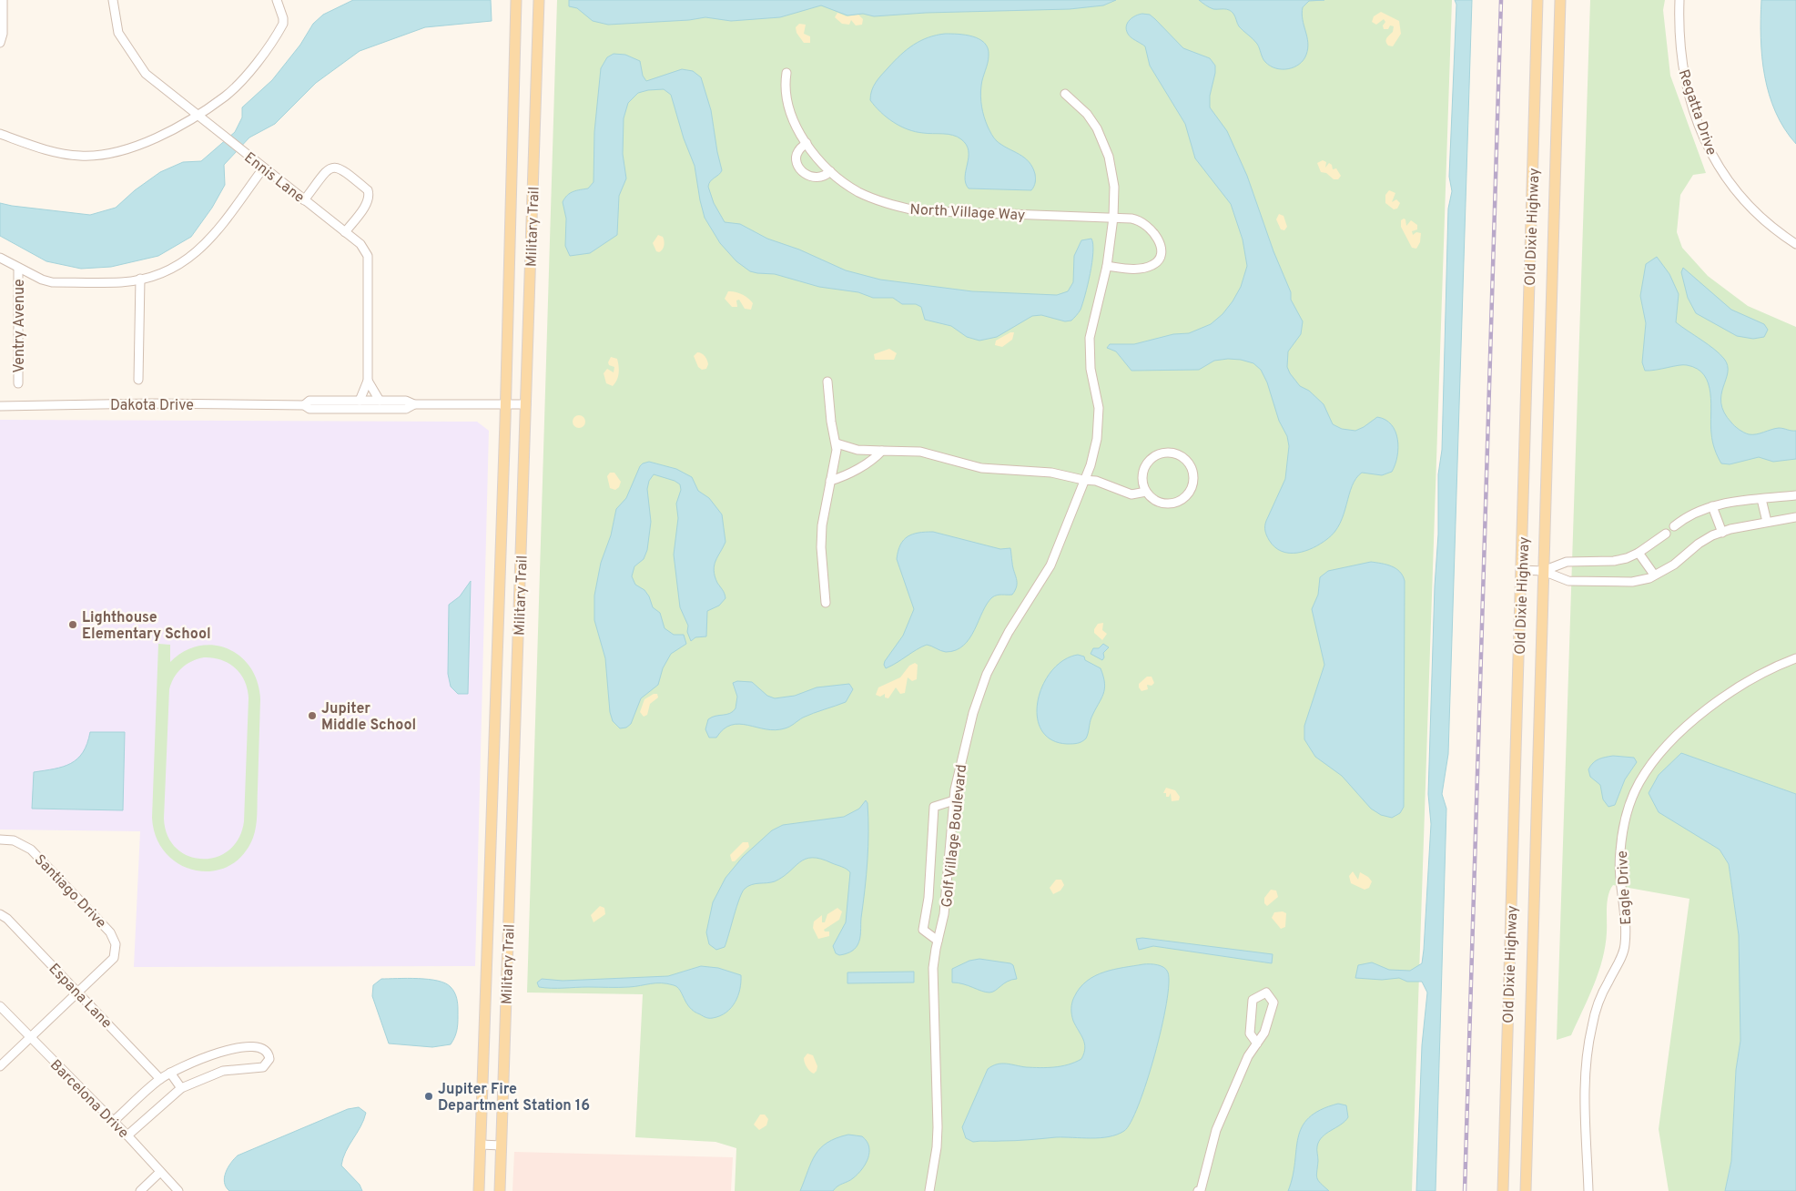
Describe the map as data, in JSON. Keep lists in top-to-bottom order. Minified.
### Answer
{"streets":{"main road":["Military Trail","Old Dixie Highway"],"street":["Regatta Drive","Ennis Lane","North Village Way","Ventry Avenue","Dakota Drive","Golf Village Boulevard","Eagle Drive","Santiago Drive","Espana Lane","Barcelona Drive"]},"crossings":[["Ennis Lane","Dakota Drive"],["North Village Way","Golf Village Boulevard"],["Military Trail","Dakota Drive"],["Santiago Drive","Espana Lane"],["Santiago Drive","Barcelona Drive"]],"places":["Lighthouse Elementary School","Jupiter Middle School","Jupiter Fire Department Station 16"]}
